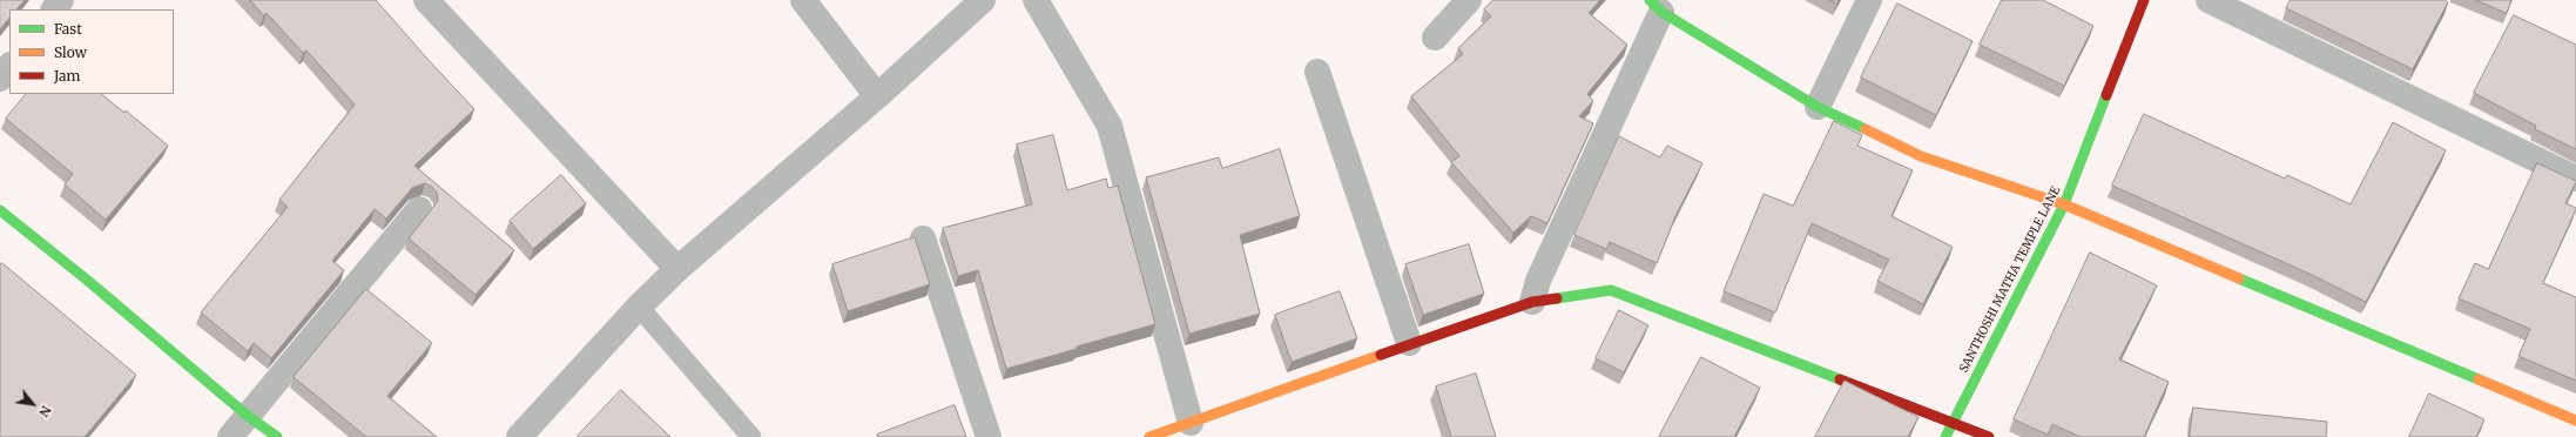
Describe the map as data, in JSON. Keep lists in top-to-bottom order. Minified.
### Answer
{"streets":{"street":["SANTHOSHI MATHA TEMPLE LANE"]},"legend":["Fast","Slow","Jam"],"north":"bottom right"}
